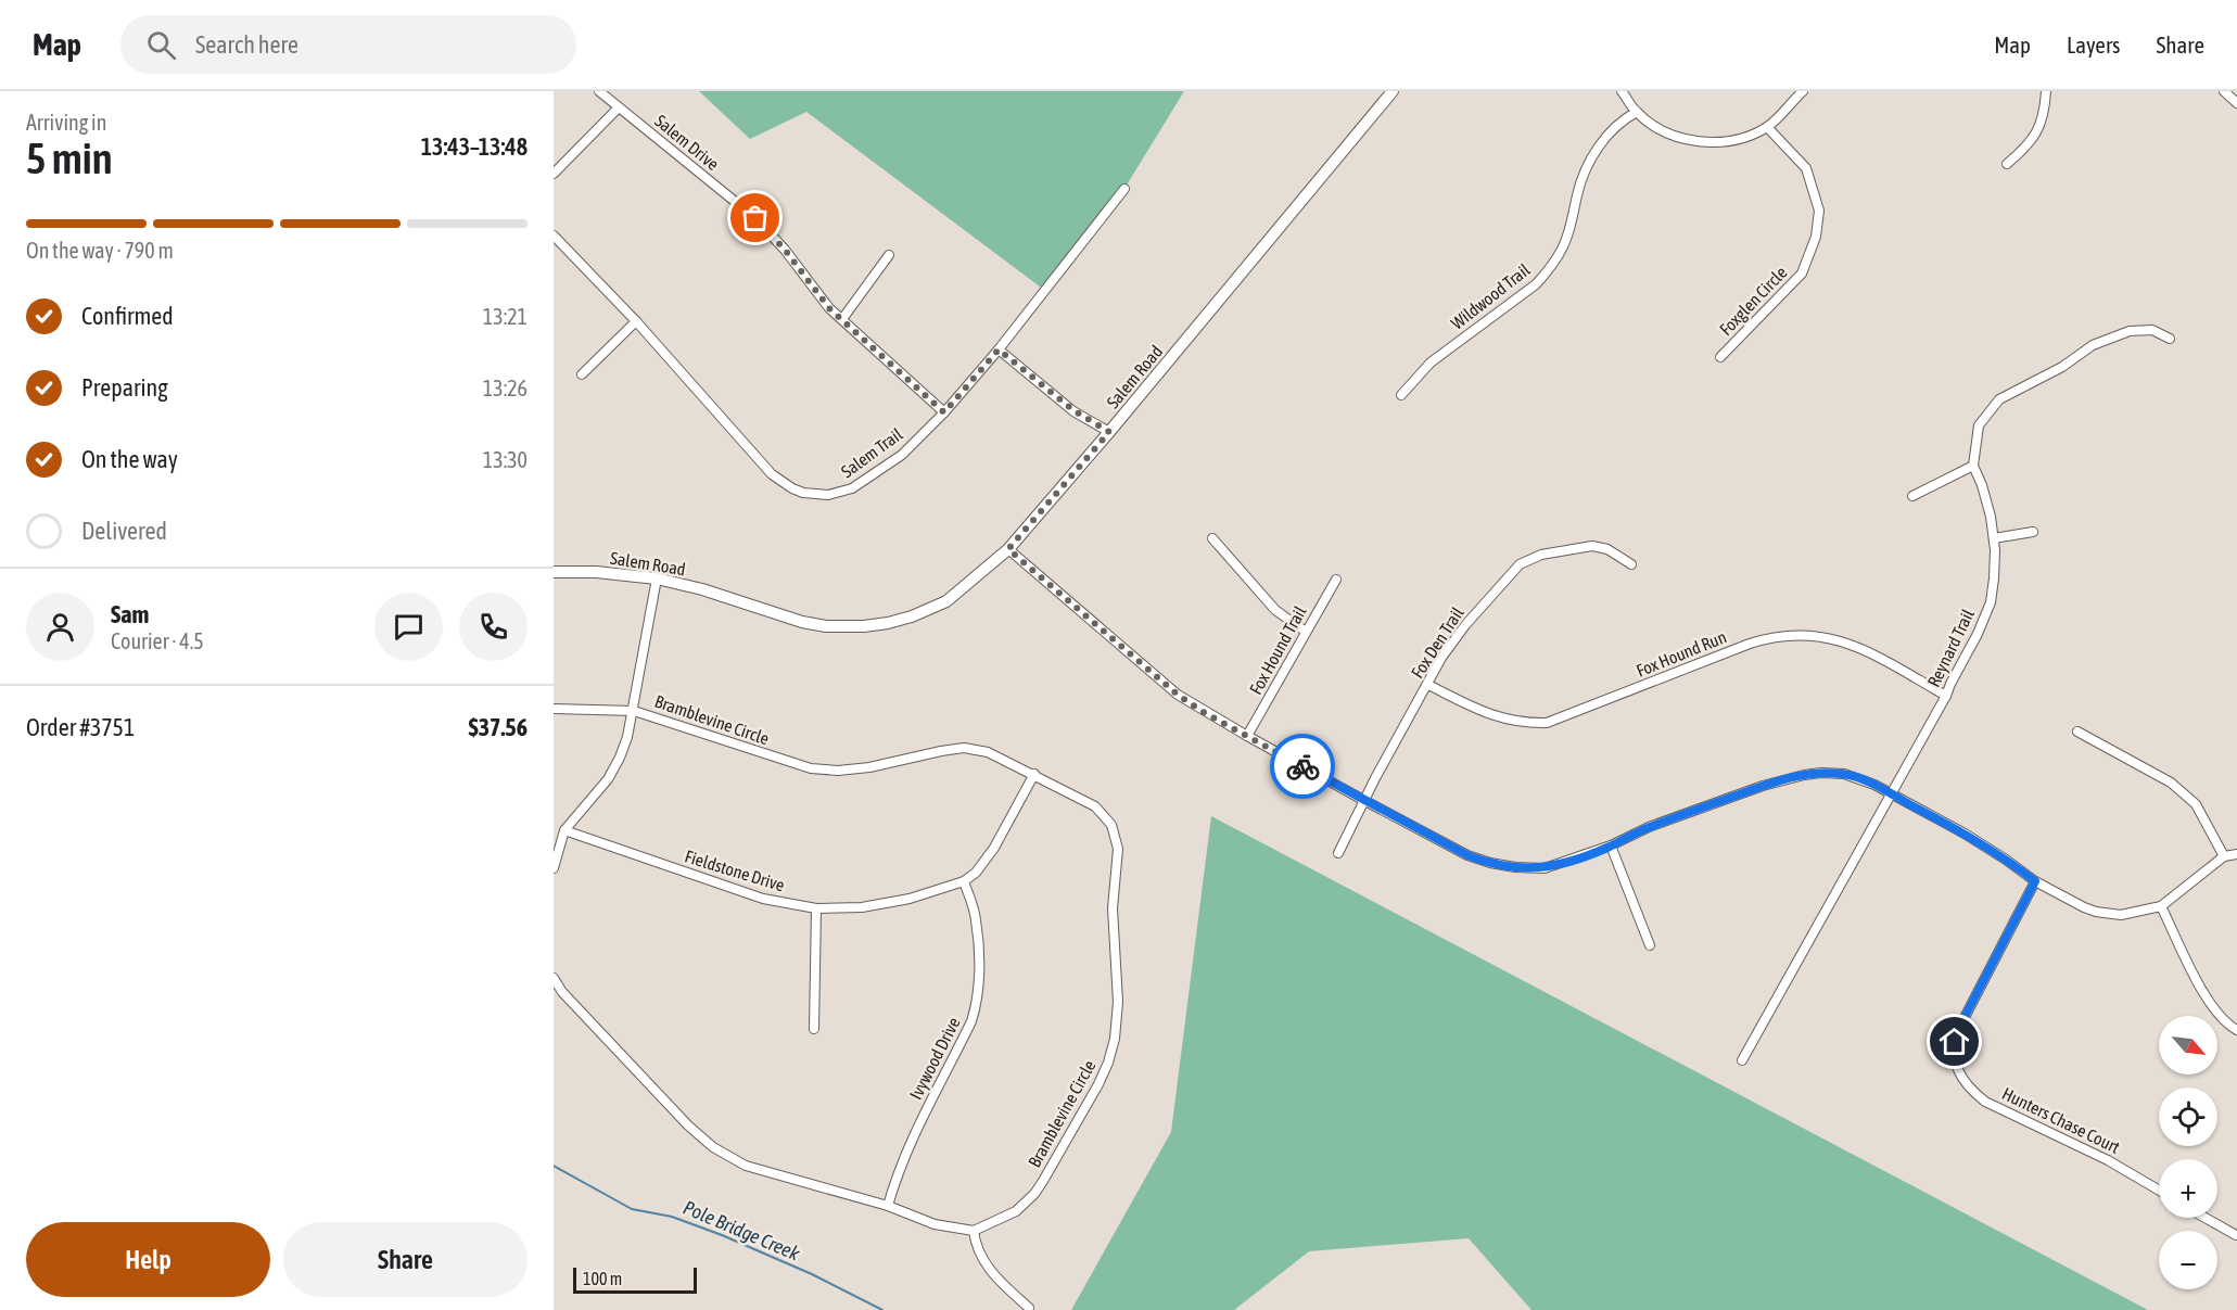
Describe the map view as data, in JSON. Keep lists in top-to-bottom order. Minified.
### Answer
{"streets":{"street":["Salem Drive","Wildwood Trail","Foxglen Circle","Salem Road","Salem Trail","Fox Den Trail","Reynard Trail","Fox Hound Trail","Fox Hound Run","Bramblevine Circle","Fieldstone Drive","Ivywood Drive","Hunters Chase Court"]},"crossings":[["Salem Drive","Salem Trail"],["Salem Road","Bramblevine Circle"],["Fox Den Trail","Fox Hound Run"],["Reynard Trail","Fox Hound Run"],["Bramblevine Circle","Fieldstone Drive"],["Fieldstone Drive","Ivywood Drive"]],"water":["Pole Bridge Creek"],"scale_bar":"100 m","north":"bottom right","page":{"header":"Map","search":"Search here","nav":["Map","Layers","Share"],"heading":["5 min","Arriving in","13:43–13:48"],"panel":["Sam","Courier · 4.5","Order #3751","$37.56"],"bar":"On the way · 790 m","list":[["Confirmed","13:21"],["Preparing","13:26"],["On the way","13:30"],"Delivered"],"map_buttons":["+","−"],"buttons":["Help","Share"],"scale":"100 m"}}
